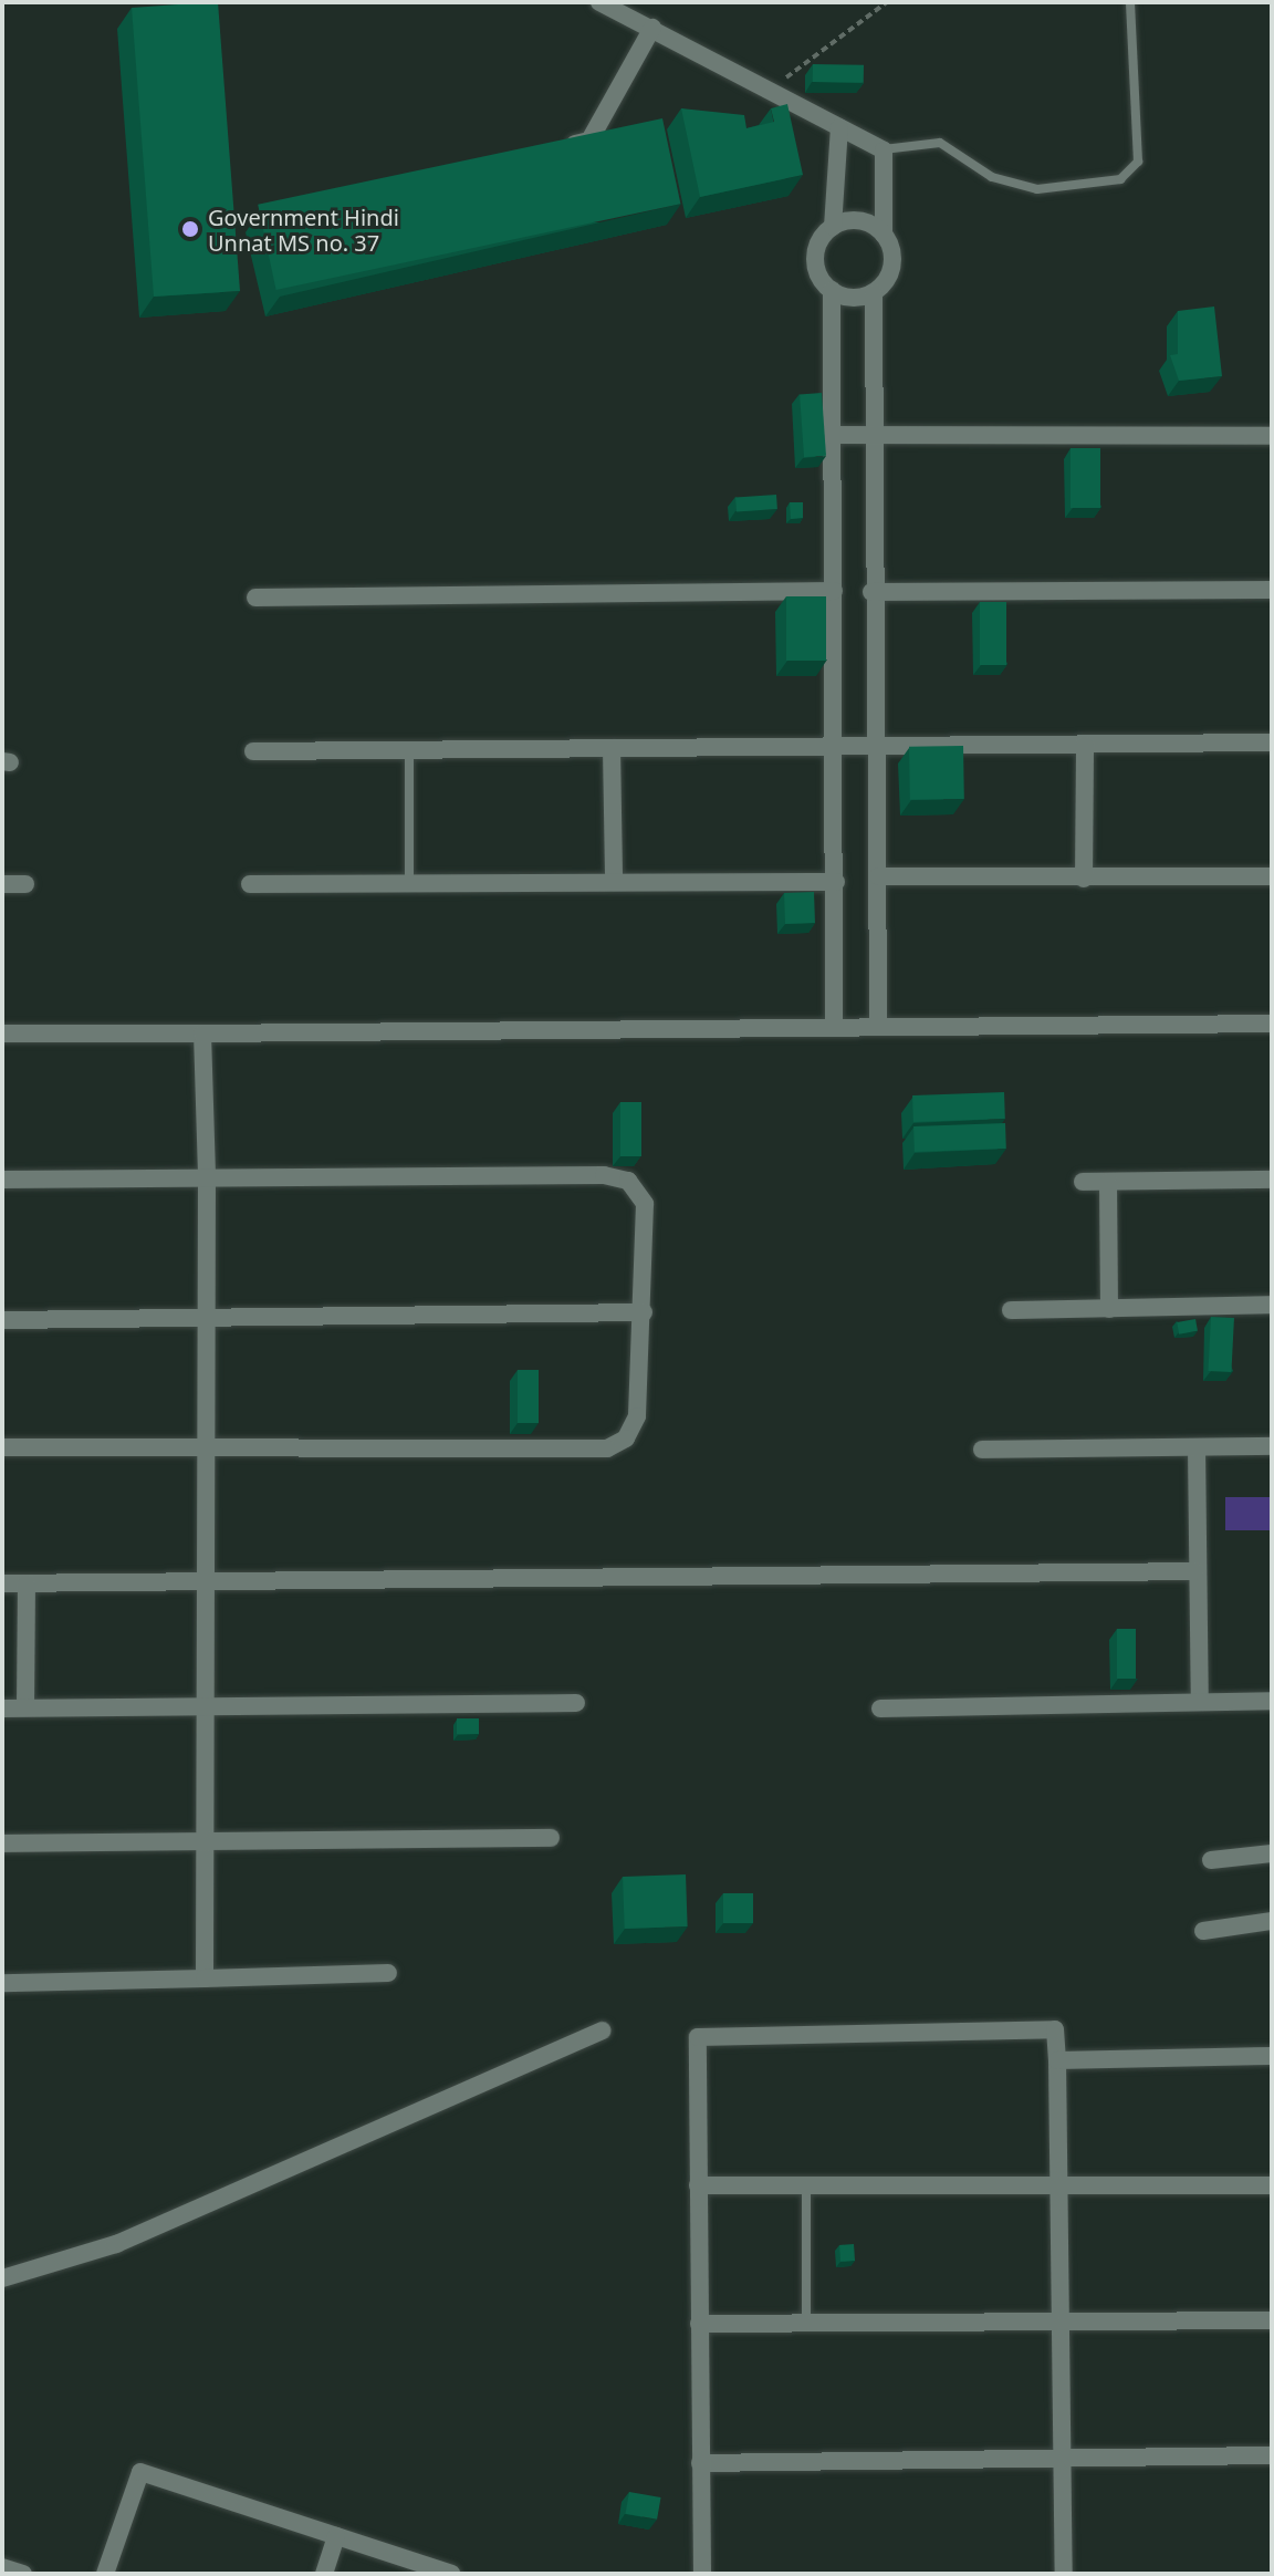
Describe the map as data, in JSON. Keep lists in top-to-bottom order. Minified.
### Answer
{"places":["Government Hindi Unnat MS no. 37"]}
